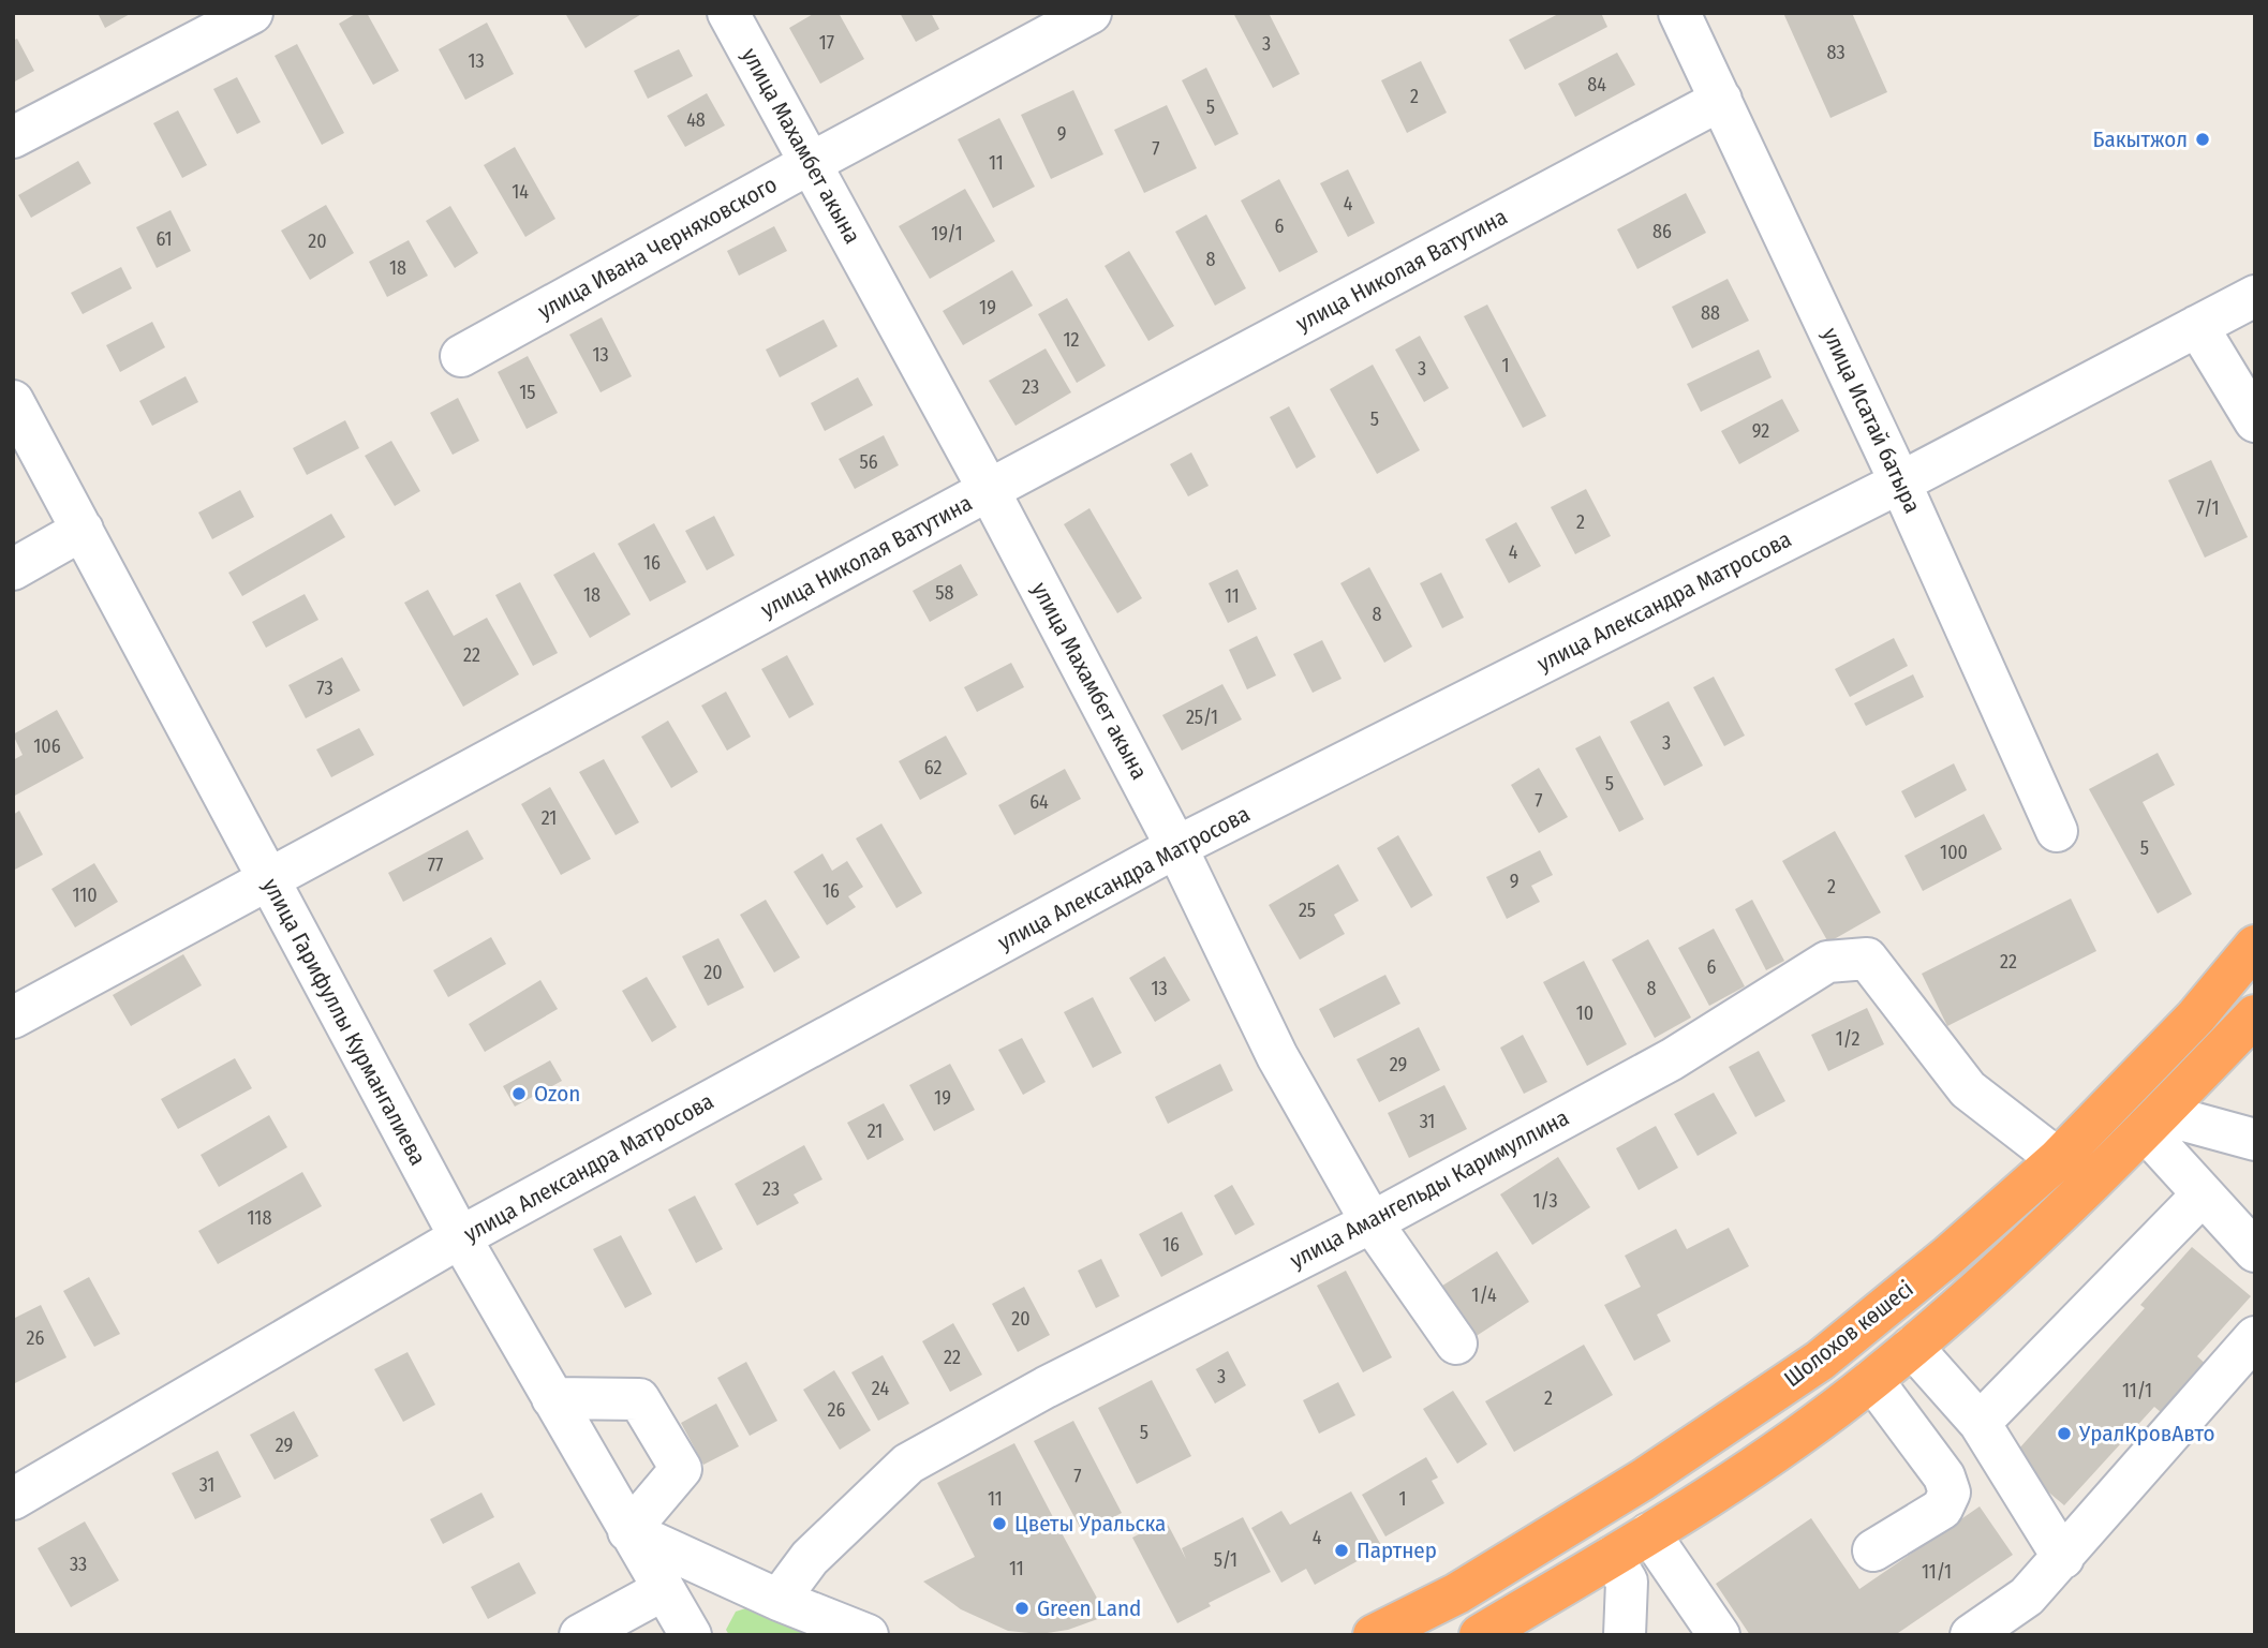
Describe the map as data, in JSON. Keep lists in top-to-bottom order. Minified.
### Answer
{"streets":{"highway":["Шолохов көшесі"],"street":["улица Махамбет акына","улица Ивана Черняховского","улица Николая Ватутина","улица Исатай батыра","улица Александра Матросова","улица Гарифуллы Курмангалиева","улица Амангельды Каримуллина"]},"crossings":[["улица Махамбет акына","улица Ивана Черняховского"],["улица Махамбет акына","улица Николая Ватутина"],["улица Махамбет акына","улица Александра Матросова"],["улица Махамбет акына","улица Амангельды Каримуллина"],["улица Николая Ватутина","улица Исатай батыра"],["улица Николая Ватутина","улица Гарифуллы Курмангалиева"],["улица Исатай батыра","улица Александра Матросова"],["улица Александра Матросова","улица Гарифуллы Курмангалиева"],["улица Амангельды Каримуллина","Шолохов көшесі"]],"places":["Бакытжол","Ozon","УралКровАвто","Цветы Уральска","Партнер","Green Land"],"house_numbers":["17","3","83","13","84","2","5","48","9","7","11","14","4","6","86","19/1","61","20","8","18","19","88","12","13","1","3","23","15","5","92","56","7/1","2","4","16","58","18","11","8","22","73","25/1","3","106","62","5","7","64","21","5","100","77","9","2","16","110","25","22","6","20","13","8","10","1/2","29","19","31","21","23","1/3","118","16","1/4","20","26","22","3","24","11/1","2","26","5","29","7","31","11","1","4","5/1","33","11","11/1"]}
